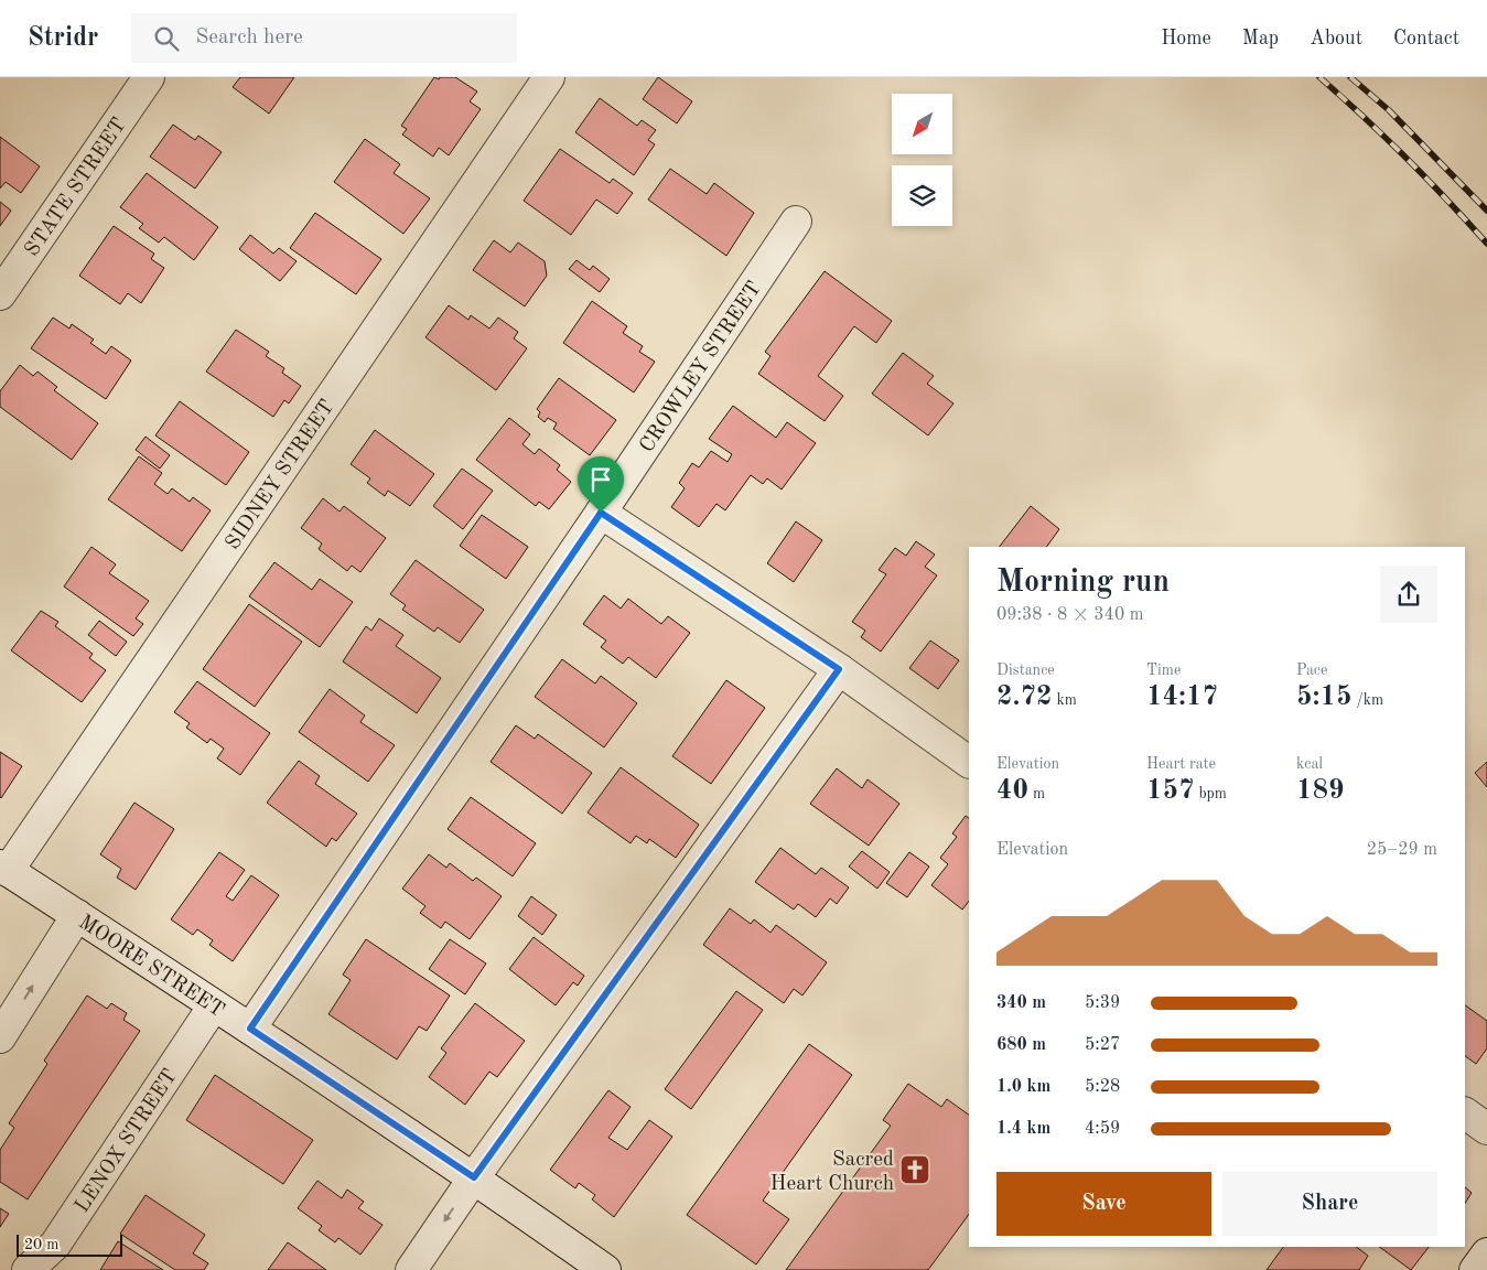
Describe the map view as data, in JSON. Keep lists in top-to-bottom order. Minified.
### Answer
{"streets":{"street":["STATE STREET","CROWLEY STREET","SIDNEY STREET","MOORE STREET","LENOX STREET"]},"crossings":[["CROWLEY STREET","MOORE STREET"],["SIDNEY STREET","MOORE STREET"],["MOORE STREET","LENOX STREET"]],"places":{"church":["Sacred Heart Church"]},"scale_bar":"20 m","north":"bottom left","page":{"header":"Stridr","search":"Search here","nav":["Home","Map","About","Contact"],"heading":["Morning run","09:38 · 8 × 340 m"],"stats":[["Distance","2.72 km"],["Time","14:17"],["Pace","5:15 /km"],["Elevation","40 m"],["Heart rate","157 bpm"],["kcal","189"]],"chart":["Elevation","25–29 m"],"list":[{"name":"340 m","note":"5:39"},{"name":"680 m","note":"5:27"},{"name":"1.0 km","note":"5:28"},{"name":"1.4 km","note":"4:59"}],"buttons":["Save","Share"],"scale":"20 m"}}
